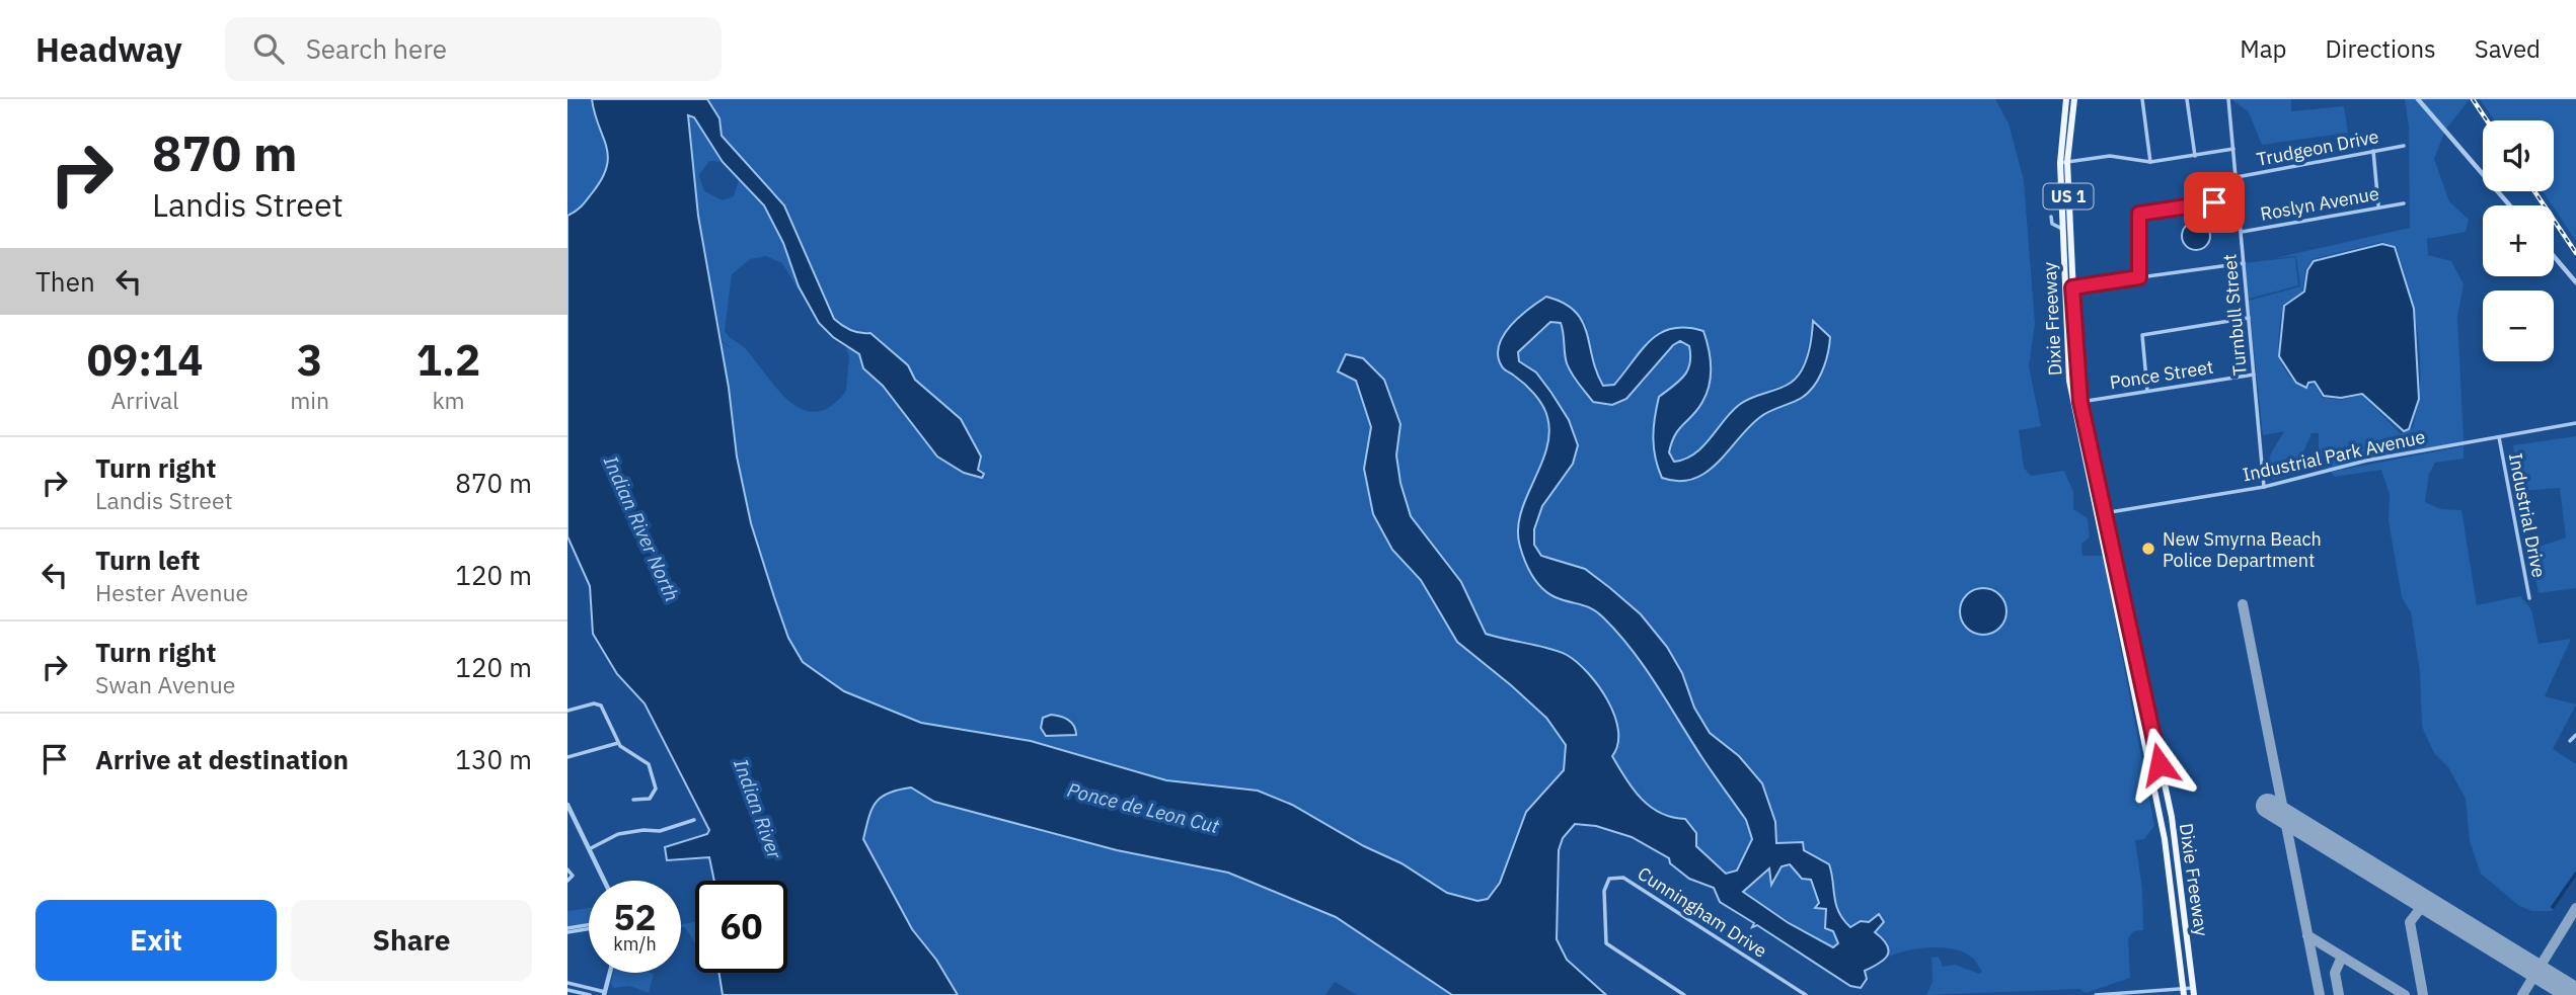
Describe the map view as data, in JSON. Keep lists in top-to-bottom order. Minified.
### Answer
{"streets":{"main road":["US 1","Dixie Freeway"],"street":["Trudgeon Drive","Roslyn Avenue","Turnbull Street","Ponce Street","Industrial Park Avenue","Industrial Drive","Cunningham Drive"]},"crossings":[["Trudgeon Drive","Turnbull Street"],["Roslyn Avenue","Turnbull Street"],["Turnbull Street","Ponce Street"],["Turnbull Street","Industrial Park Avenue"],["Dixie Freeway","Ponce Street"],["Dixie Freeway","Industrial Park Avenue"],["Industrial Park Avenue","Industrial Drive"]],"water":["Indian River North","Ponce de Leon Cut","Indian River"],"places":["New Smyrna Beach Police Department"],"page":{"header":"Headway","search":"Search here","nav":["Map","Directions","Saved"],"turn":["870 m","Landis Street"],"map_buttons":["+","−"],"then":"Then","eta":["09:14","Arrival","3","min","1.2","km"],"list":[{"name":"Turn right","note":"Landis Street","value":"870 m"},{"name":"Turn left","note":"Hester Avenue","value":"120 m"},{"name":"Turn right","note":"Swan Avenue","value":"120 m"},{"name":"Arrive at destination","value":"130 m"}],"speed":"52 km/h","limit":"60","buttons":["Exit","Share"]}}
